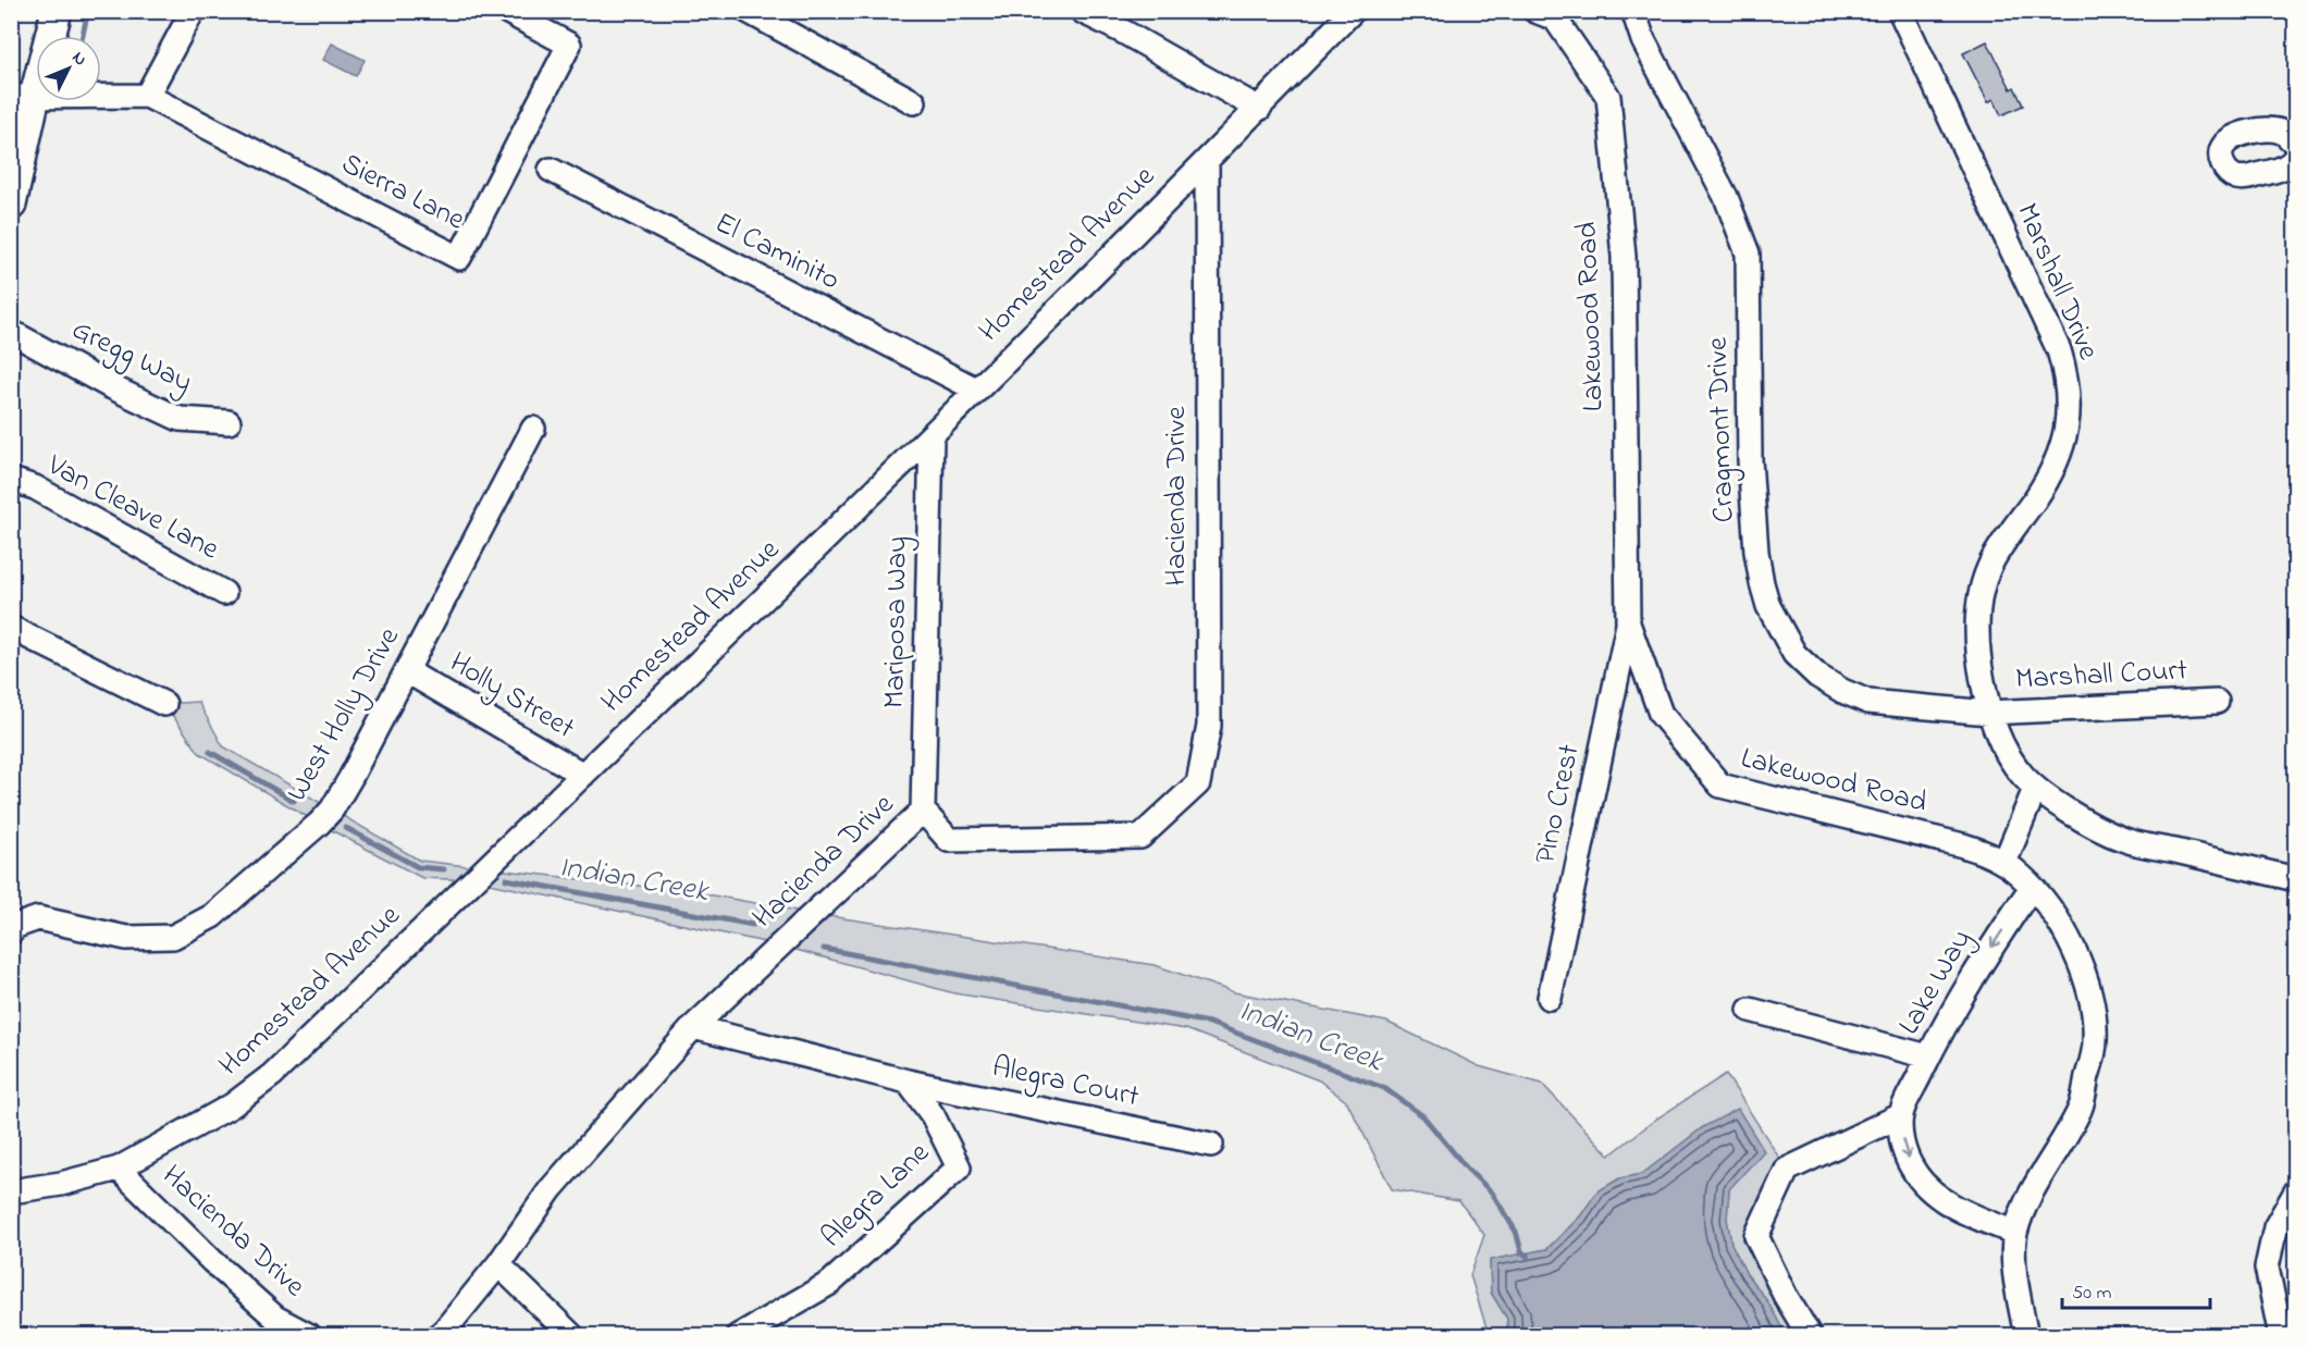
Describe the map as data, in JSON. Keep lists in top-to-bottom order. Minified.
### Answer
{"streets":{"street":["Sierra Lane","El Caminito","Homestead Avenue","Marshall Drive","Lakewood Road","Gregg Way","Cragmont Drive","Hacienda Drive","Van Cleave Lane","Mariposa Way","Marshall Court","Holly Street","West Holly Drive","Pino Crest","Lake Way","Alegra Court","Alegra Lane"]},"crossings":[["El Caminito","Homestead Avenue"],["Homestead Avenue","Hacienda Drive"],["Homestead Avenue","Mariposa Way"],["Homestead Avenue","Holly Street"],["Marshall Drive","Cragmont Drive"],["Marshall Drive","Marshall Court"],["Lakewood Road","Pino Crest"],["Lakewood Road","Lake Way"],["Cragmont Drive","Marshall Court"],["Hacienda Drive","Mariposa Way"],["Holly Street","West Holly Drive"],["Alegra Court","Alegra Lane"]],"water":["Indian Creek"],"scale_bar":"50 m","north":"top right"}
